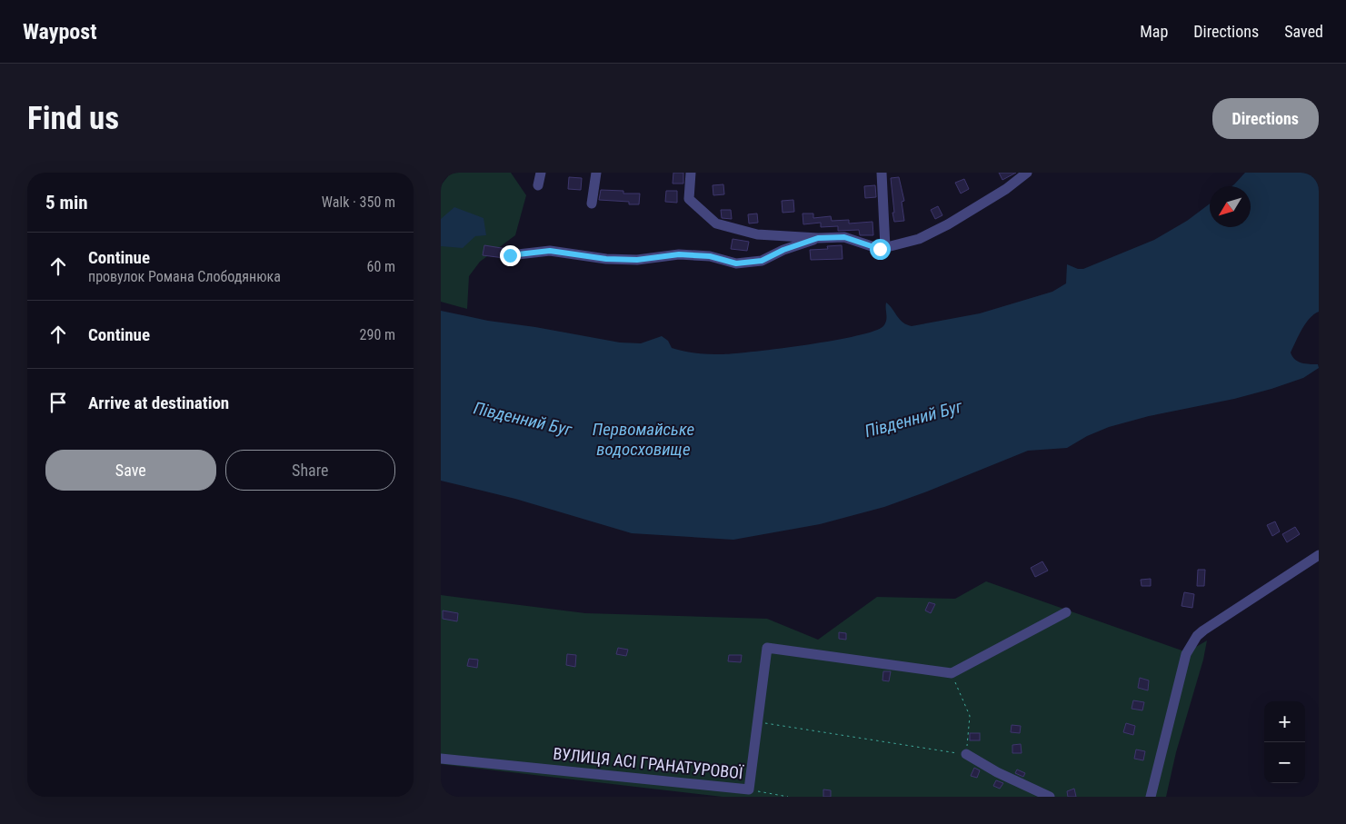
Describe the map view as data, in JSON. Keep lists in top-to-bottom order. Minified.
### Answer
{"streets":{"street":["ВУЛИЦЯ АСІ ГРАНАТУРОВОЇ"]},"water":["Південний Буг","Первомайське водосховище"],"north":"bottom left","page":{"header":"Waypost","nav":["Map","Directions","Saved"],"buttons":["Directions",["Save","Share"]],"title":"Find us","heading":["5 min","Walk · 350 m"],"list":[["Continue","провулок Романа Слободянюка","60 m"],["Continue","290 m"],"Arrive at destination"],"map_buttons":["+","−"]}}
